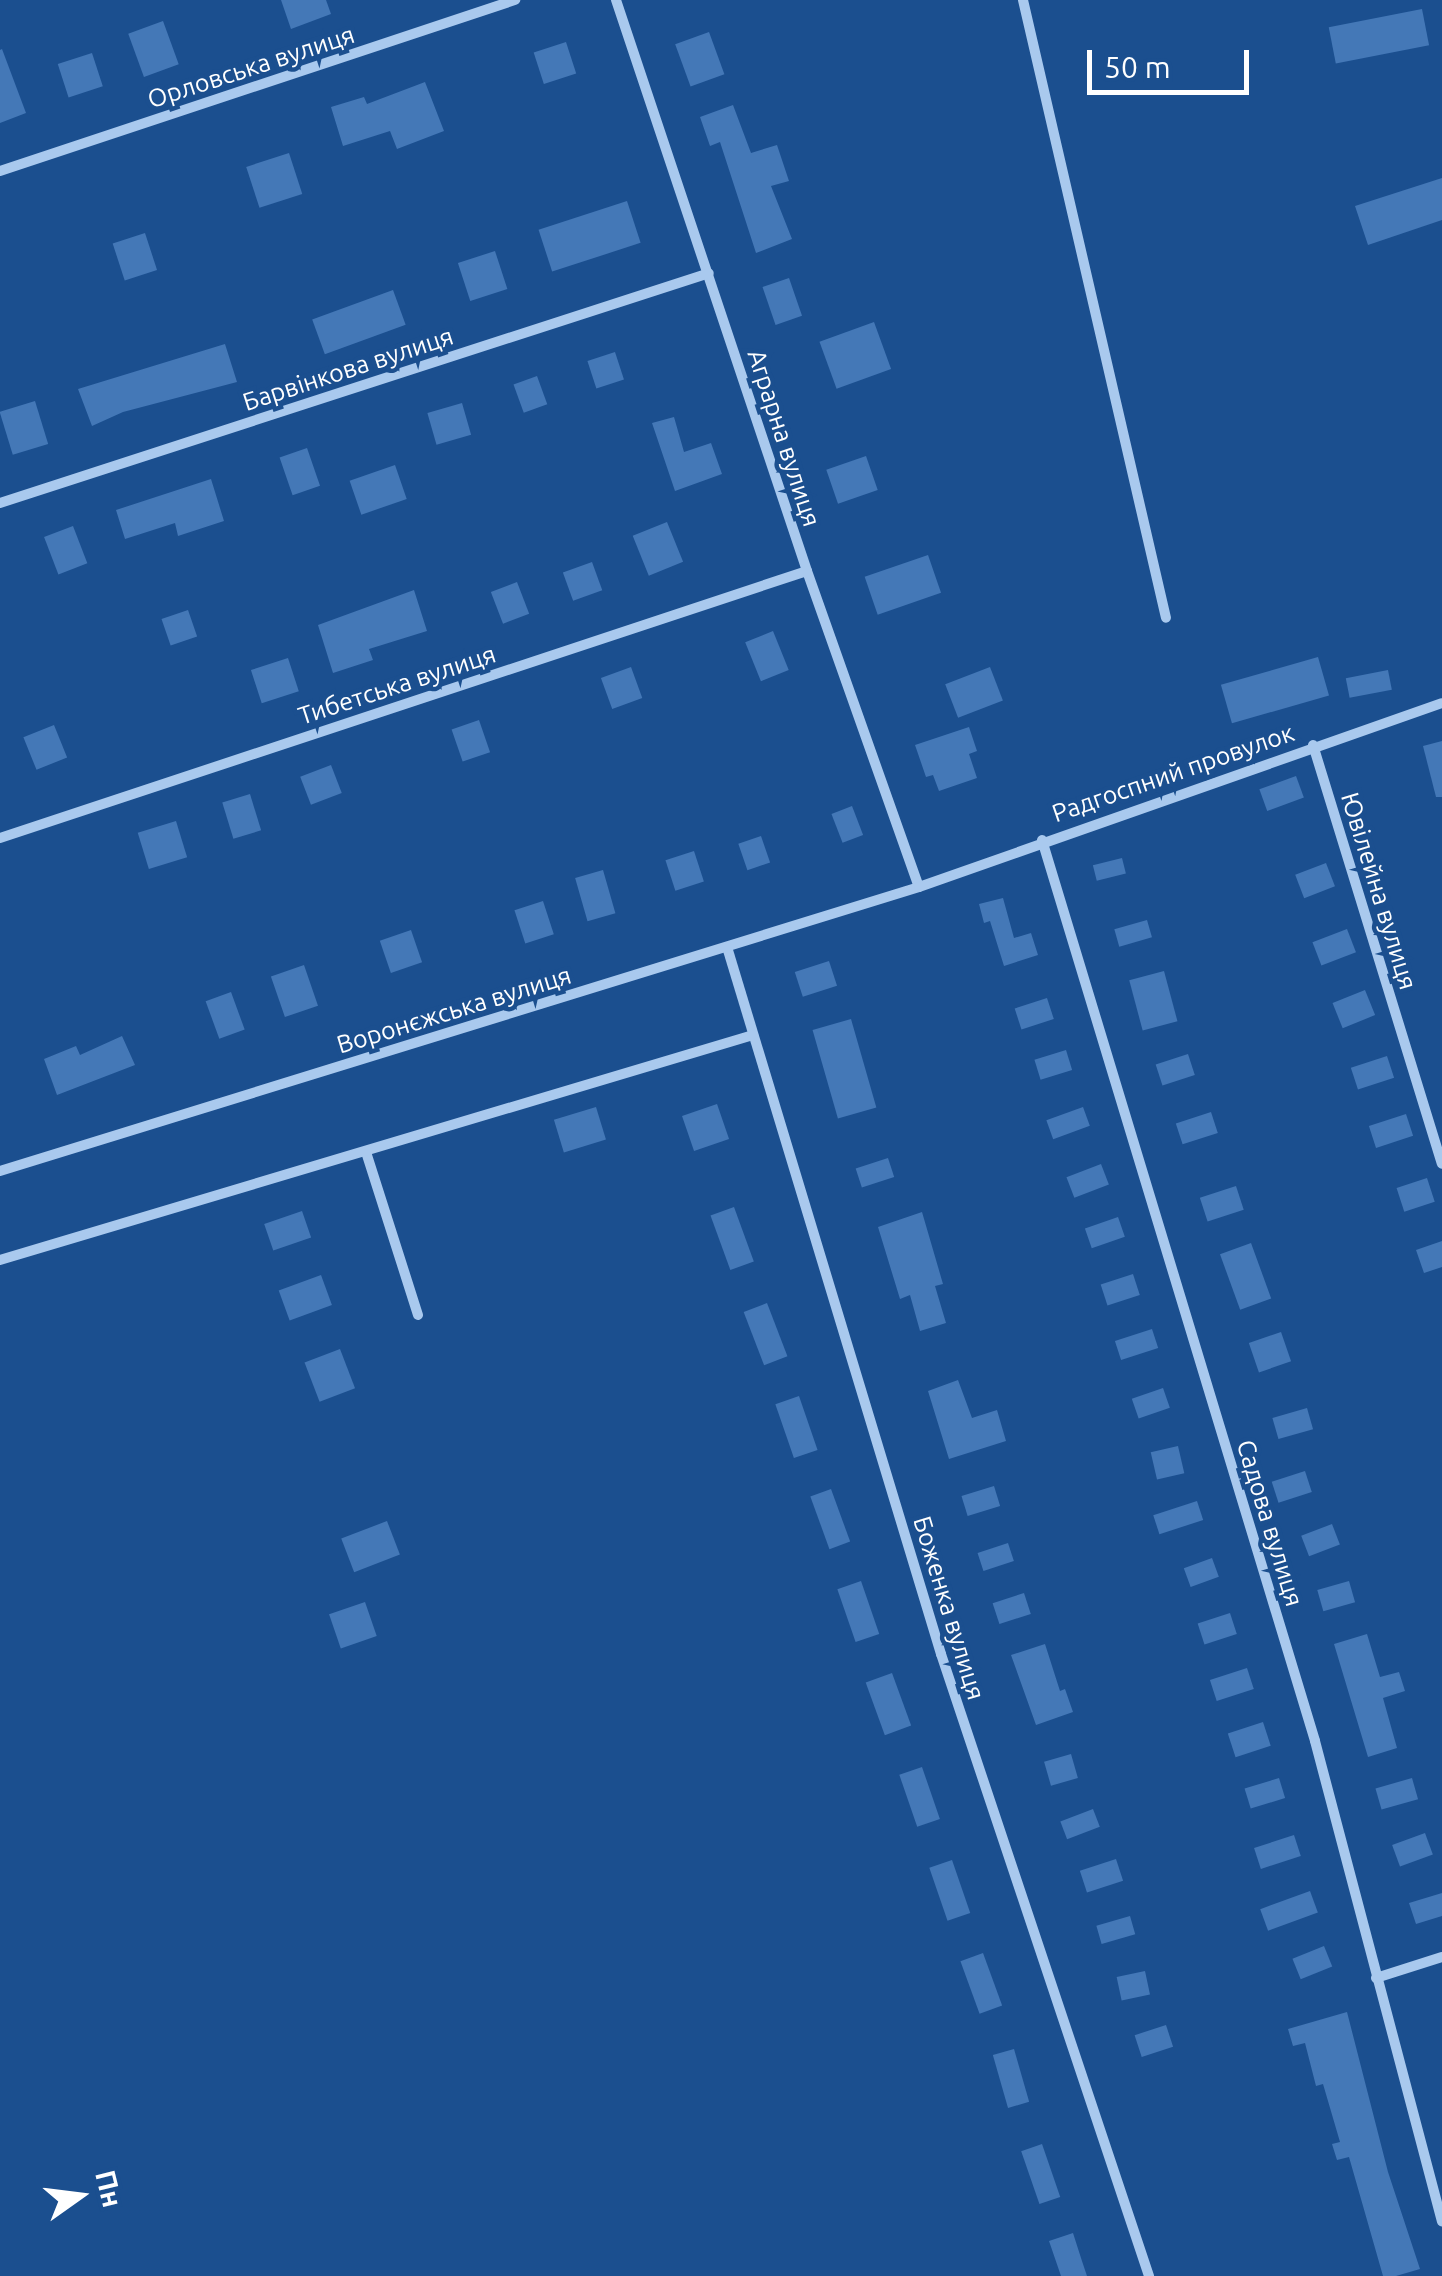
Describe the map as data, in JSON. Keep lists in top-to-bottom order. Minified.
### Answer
{"streets":{"street":["Орловська вулиця","Барвінкова вулиця","Аграрна вулиця","Тибетська вулиця","Радгоспний провулок","Ювілейна вулиця","Воронєжська вулиця","Садова вулиця","Боженка вулиця"]},"crossings":[["Барвінкова вулиця","Аграрна вулиця"],["Аграрна вулиця","Тибетська вулиця"],["Аграрна вулиця","Радгоспний провулок"],["Аграрна вулиця","Воронєжська вулиця"],["Радгоспний провулок","Ювілейна вулиця"],["Радгоспний провулок","Воронєжська вулиця"],["Радгоспний провулок","Садова вулиця"],["Воронєжська вулиця","Боженка вулиця"]],"scale_bar":"50 m","north":"right"}
